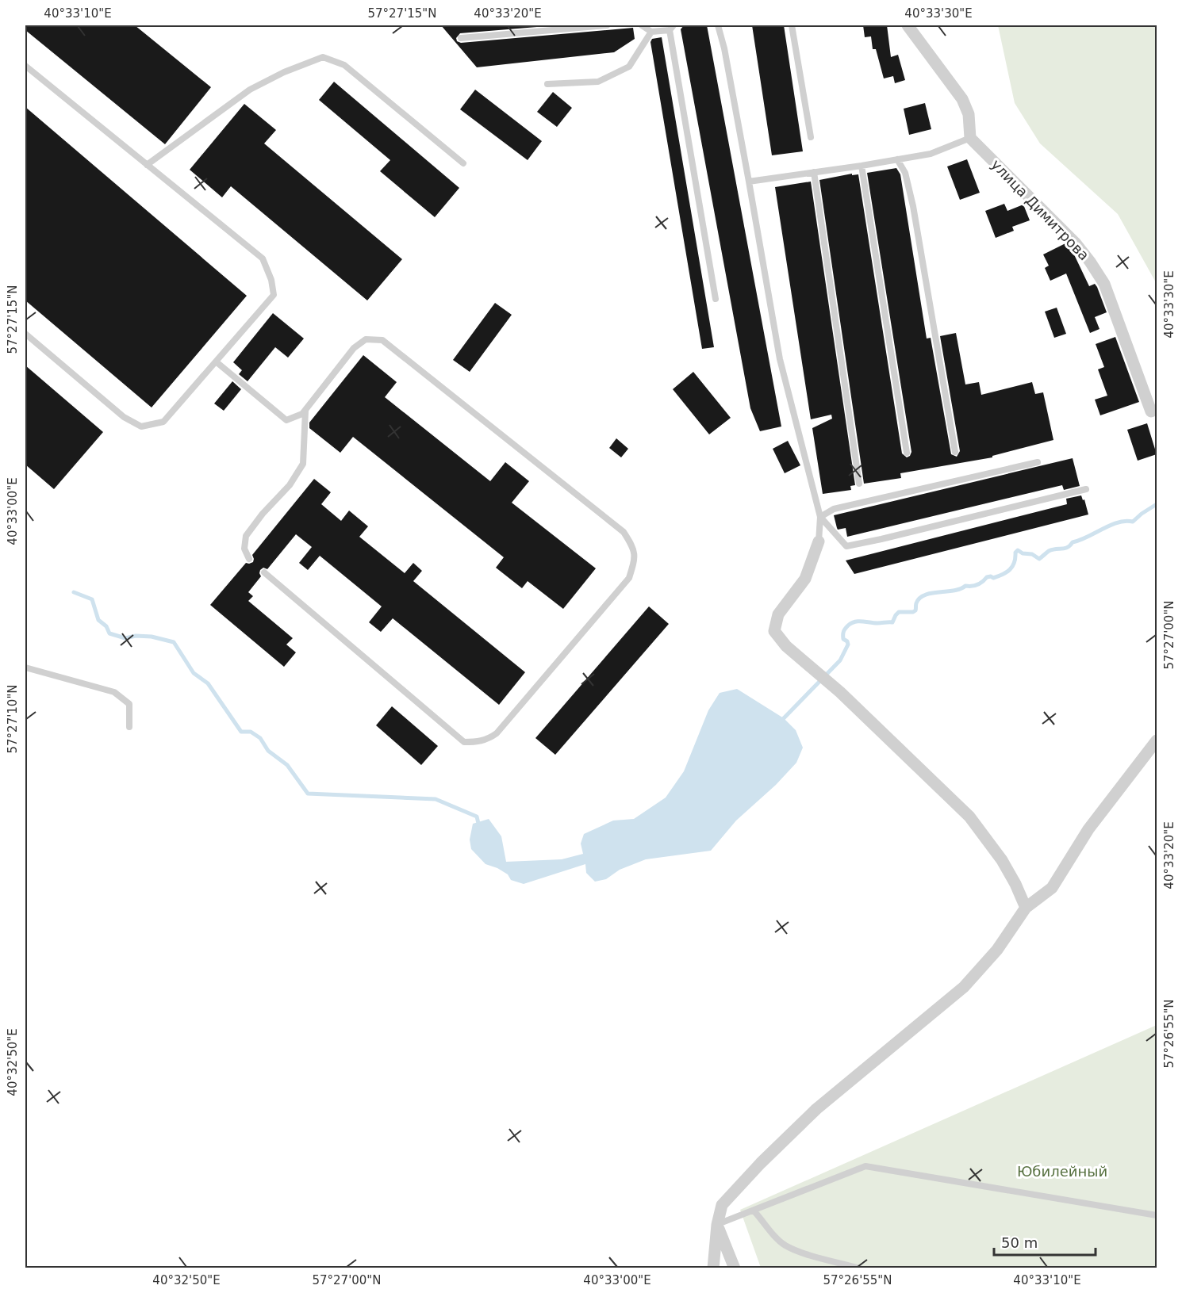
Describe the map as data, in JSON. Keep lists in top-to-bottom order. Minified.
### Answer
{"streets":{"street":["улица Димитрова"]},"parks":["Юбилейный"],"scale_bar":"50 m","coordinates":["40°33'10\"E","57°27'15\"N","40°33'20\"E","40°33'30\"E","40°33'00\"E","57°27'00\"N","57°27'10\"N","57°26'55\"N","40°32'50\"E"]}
